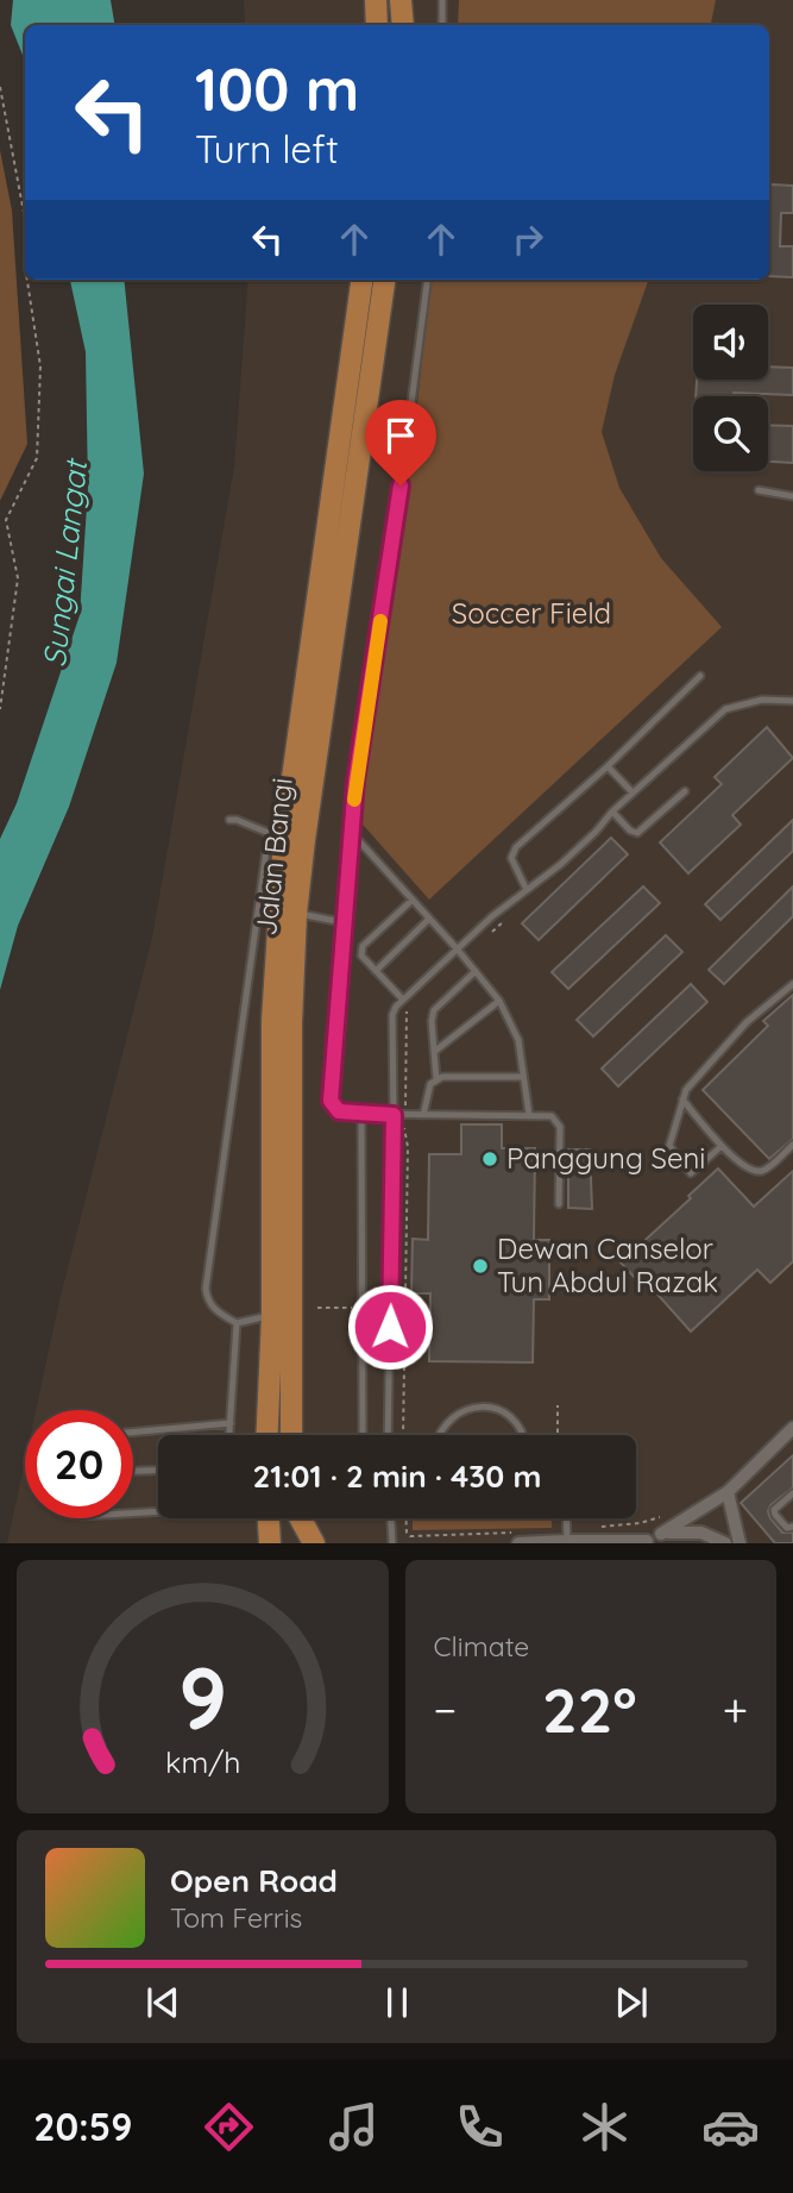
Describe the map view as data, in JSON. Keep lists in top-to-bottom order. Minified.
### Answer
{"streets":{"main road":["Jalan Bangi"]},"water":["Sungai Langat"],"parks":["Soccer Field"],"places":["Panggung Seni","Dewan Canselor Tun Abdul Razak"],"page":{"turn":["100 m","Turn left"],"limit":"20","trip":"21:01 · 2 min · 430 m","tile":"Climate","heat":["−","22°","+"],"song":["Open Road","Tom Ferris"],"tabs":"20:59","gauge":["9","km/h"]}}
